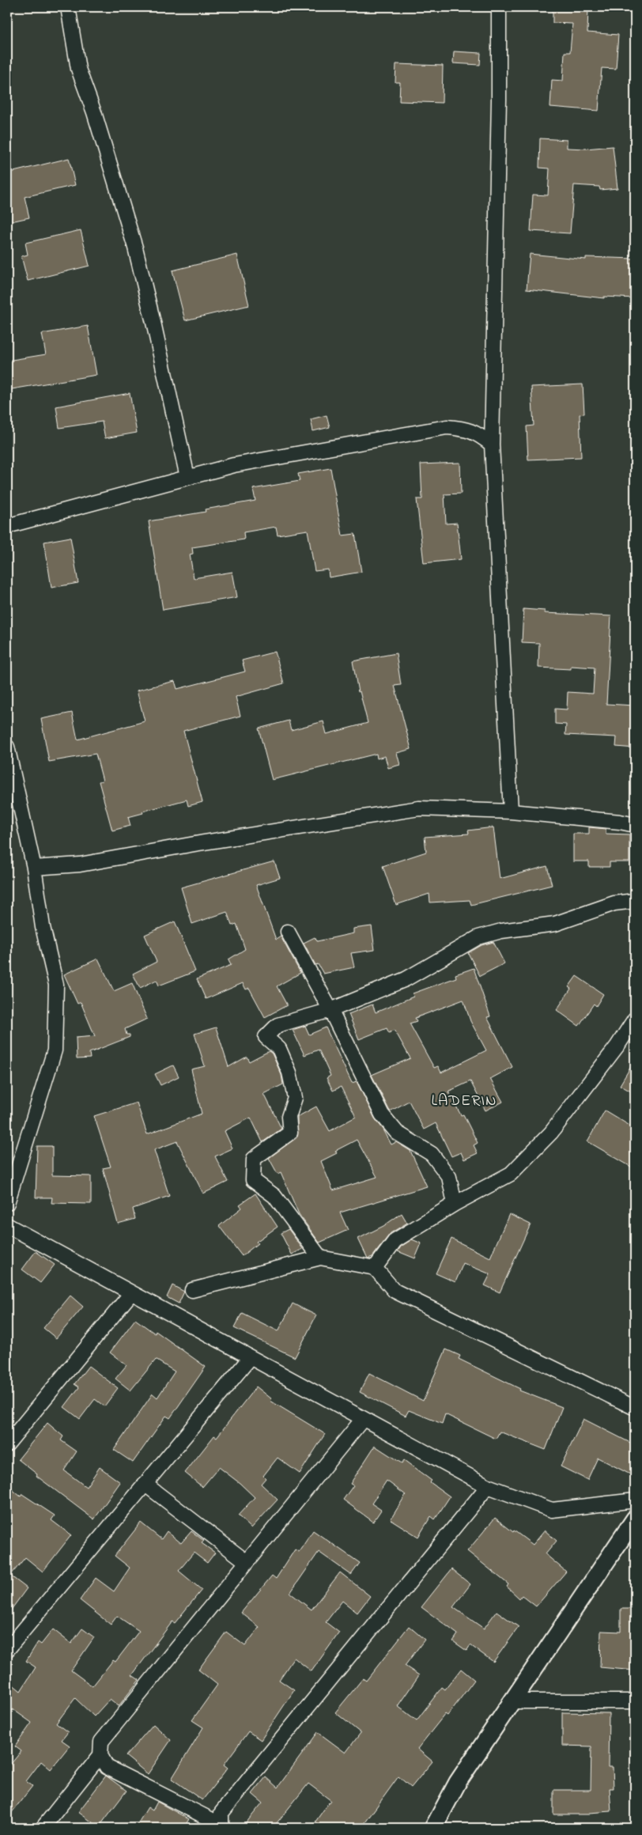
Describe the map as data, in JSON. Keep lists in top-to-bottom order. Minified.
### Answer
{"districts":["LADERIN"]}
